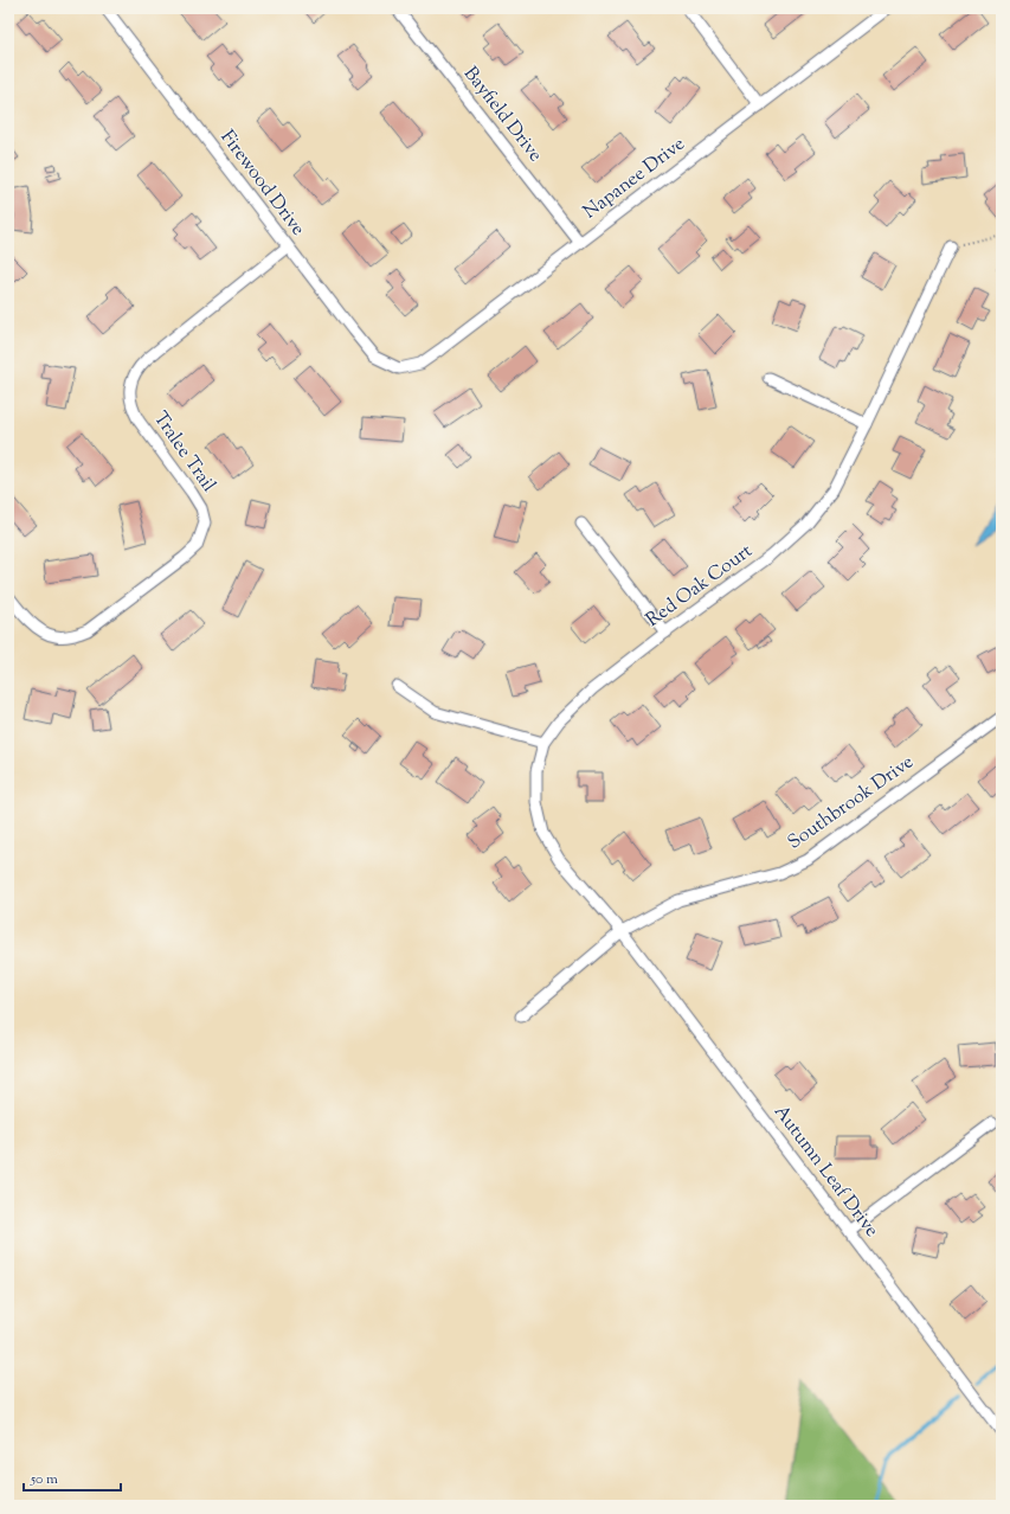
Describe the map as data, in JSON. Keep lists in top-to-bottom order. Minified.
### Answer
{"streets":{"street":["Bayfield Drive","Napanee Drive","Firewood Drive","Tralee Trail","Red Oak Court","Southbrook Drive","Autumn Leaf Drive"]},"crossings":[["Bayfield Drive","Napanee Drive"],["Napanee Drive","Firewood Drive"],["Firewood Drive","Tralee Trail"],["Red Oak Court","Southbrook Drive"],["Red Oak Court","Autumn Leaf Drive"],["Southbrook Drive","Autumn Leaf Drive"]],"scale_bar":"50 m"}
